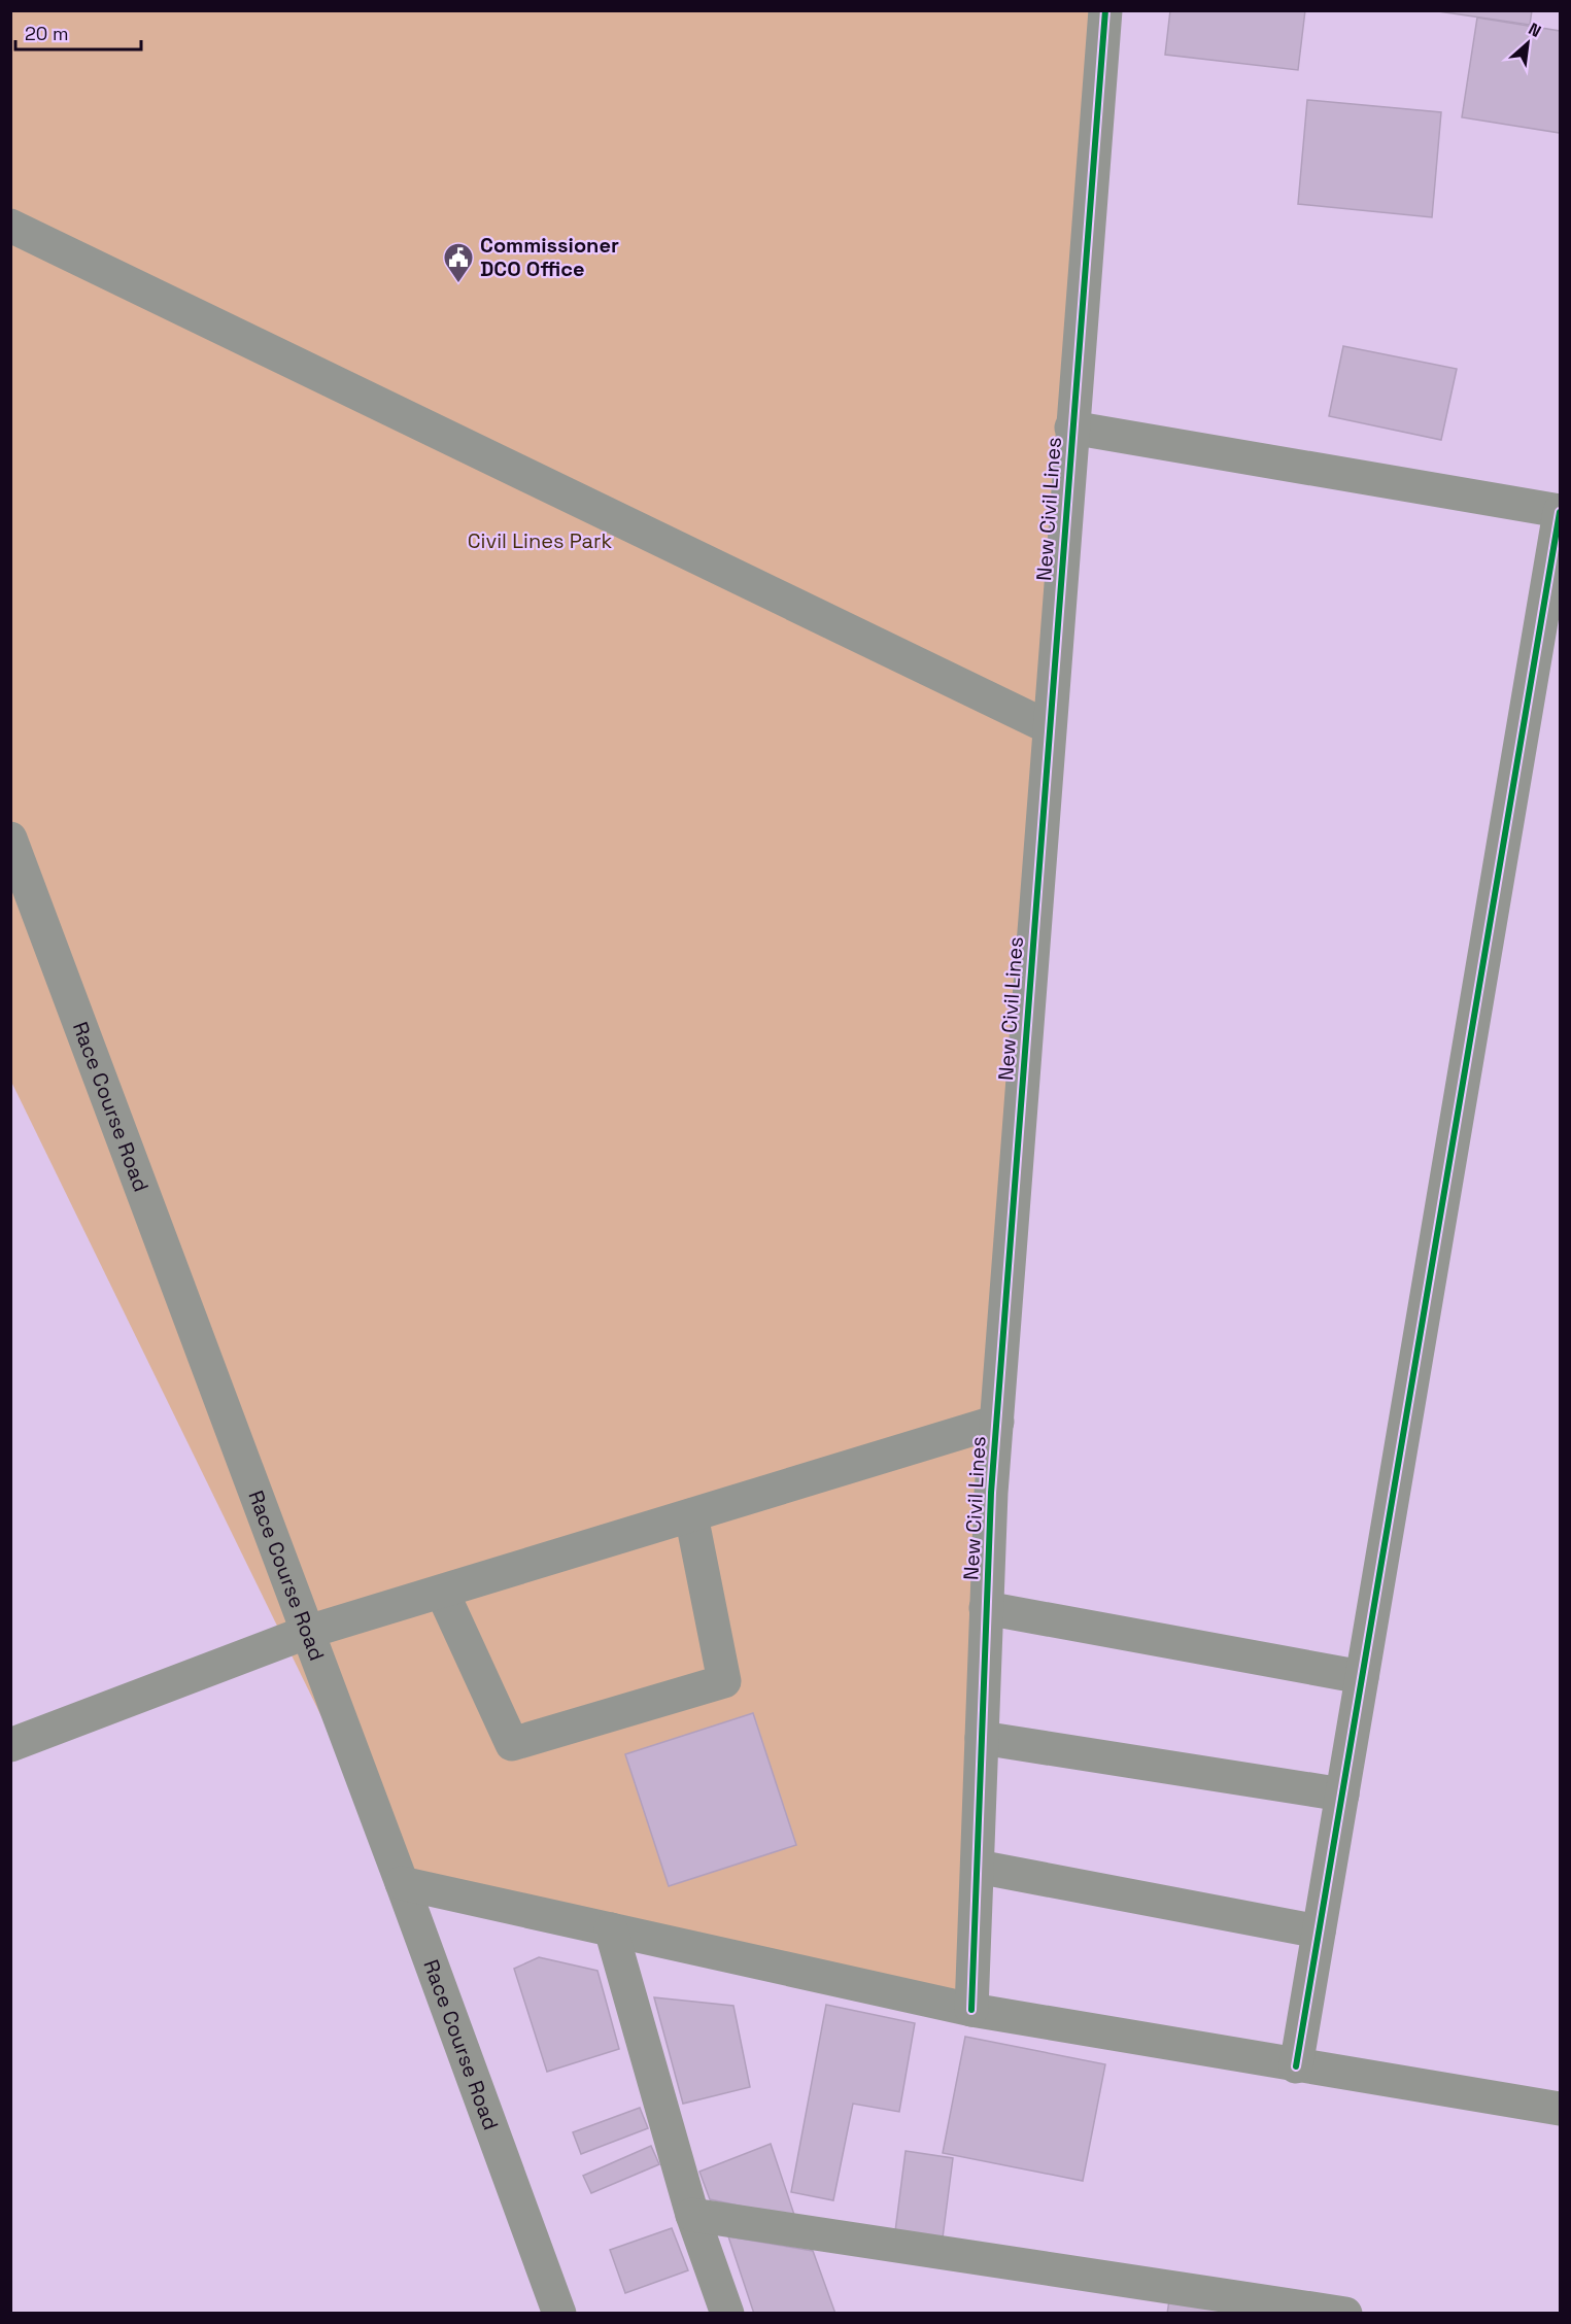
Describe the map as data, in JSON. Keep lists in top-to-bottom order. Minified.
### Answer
{"streets":{"street":["New Civil Lines","Race Course Road"]},"parks":["Civil Lines Park"],"places":{"public building":["Commissioner DCO Office"]},"scale_bar":"20 m","north":"top right"}
